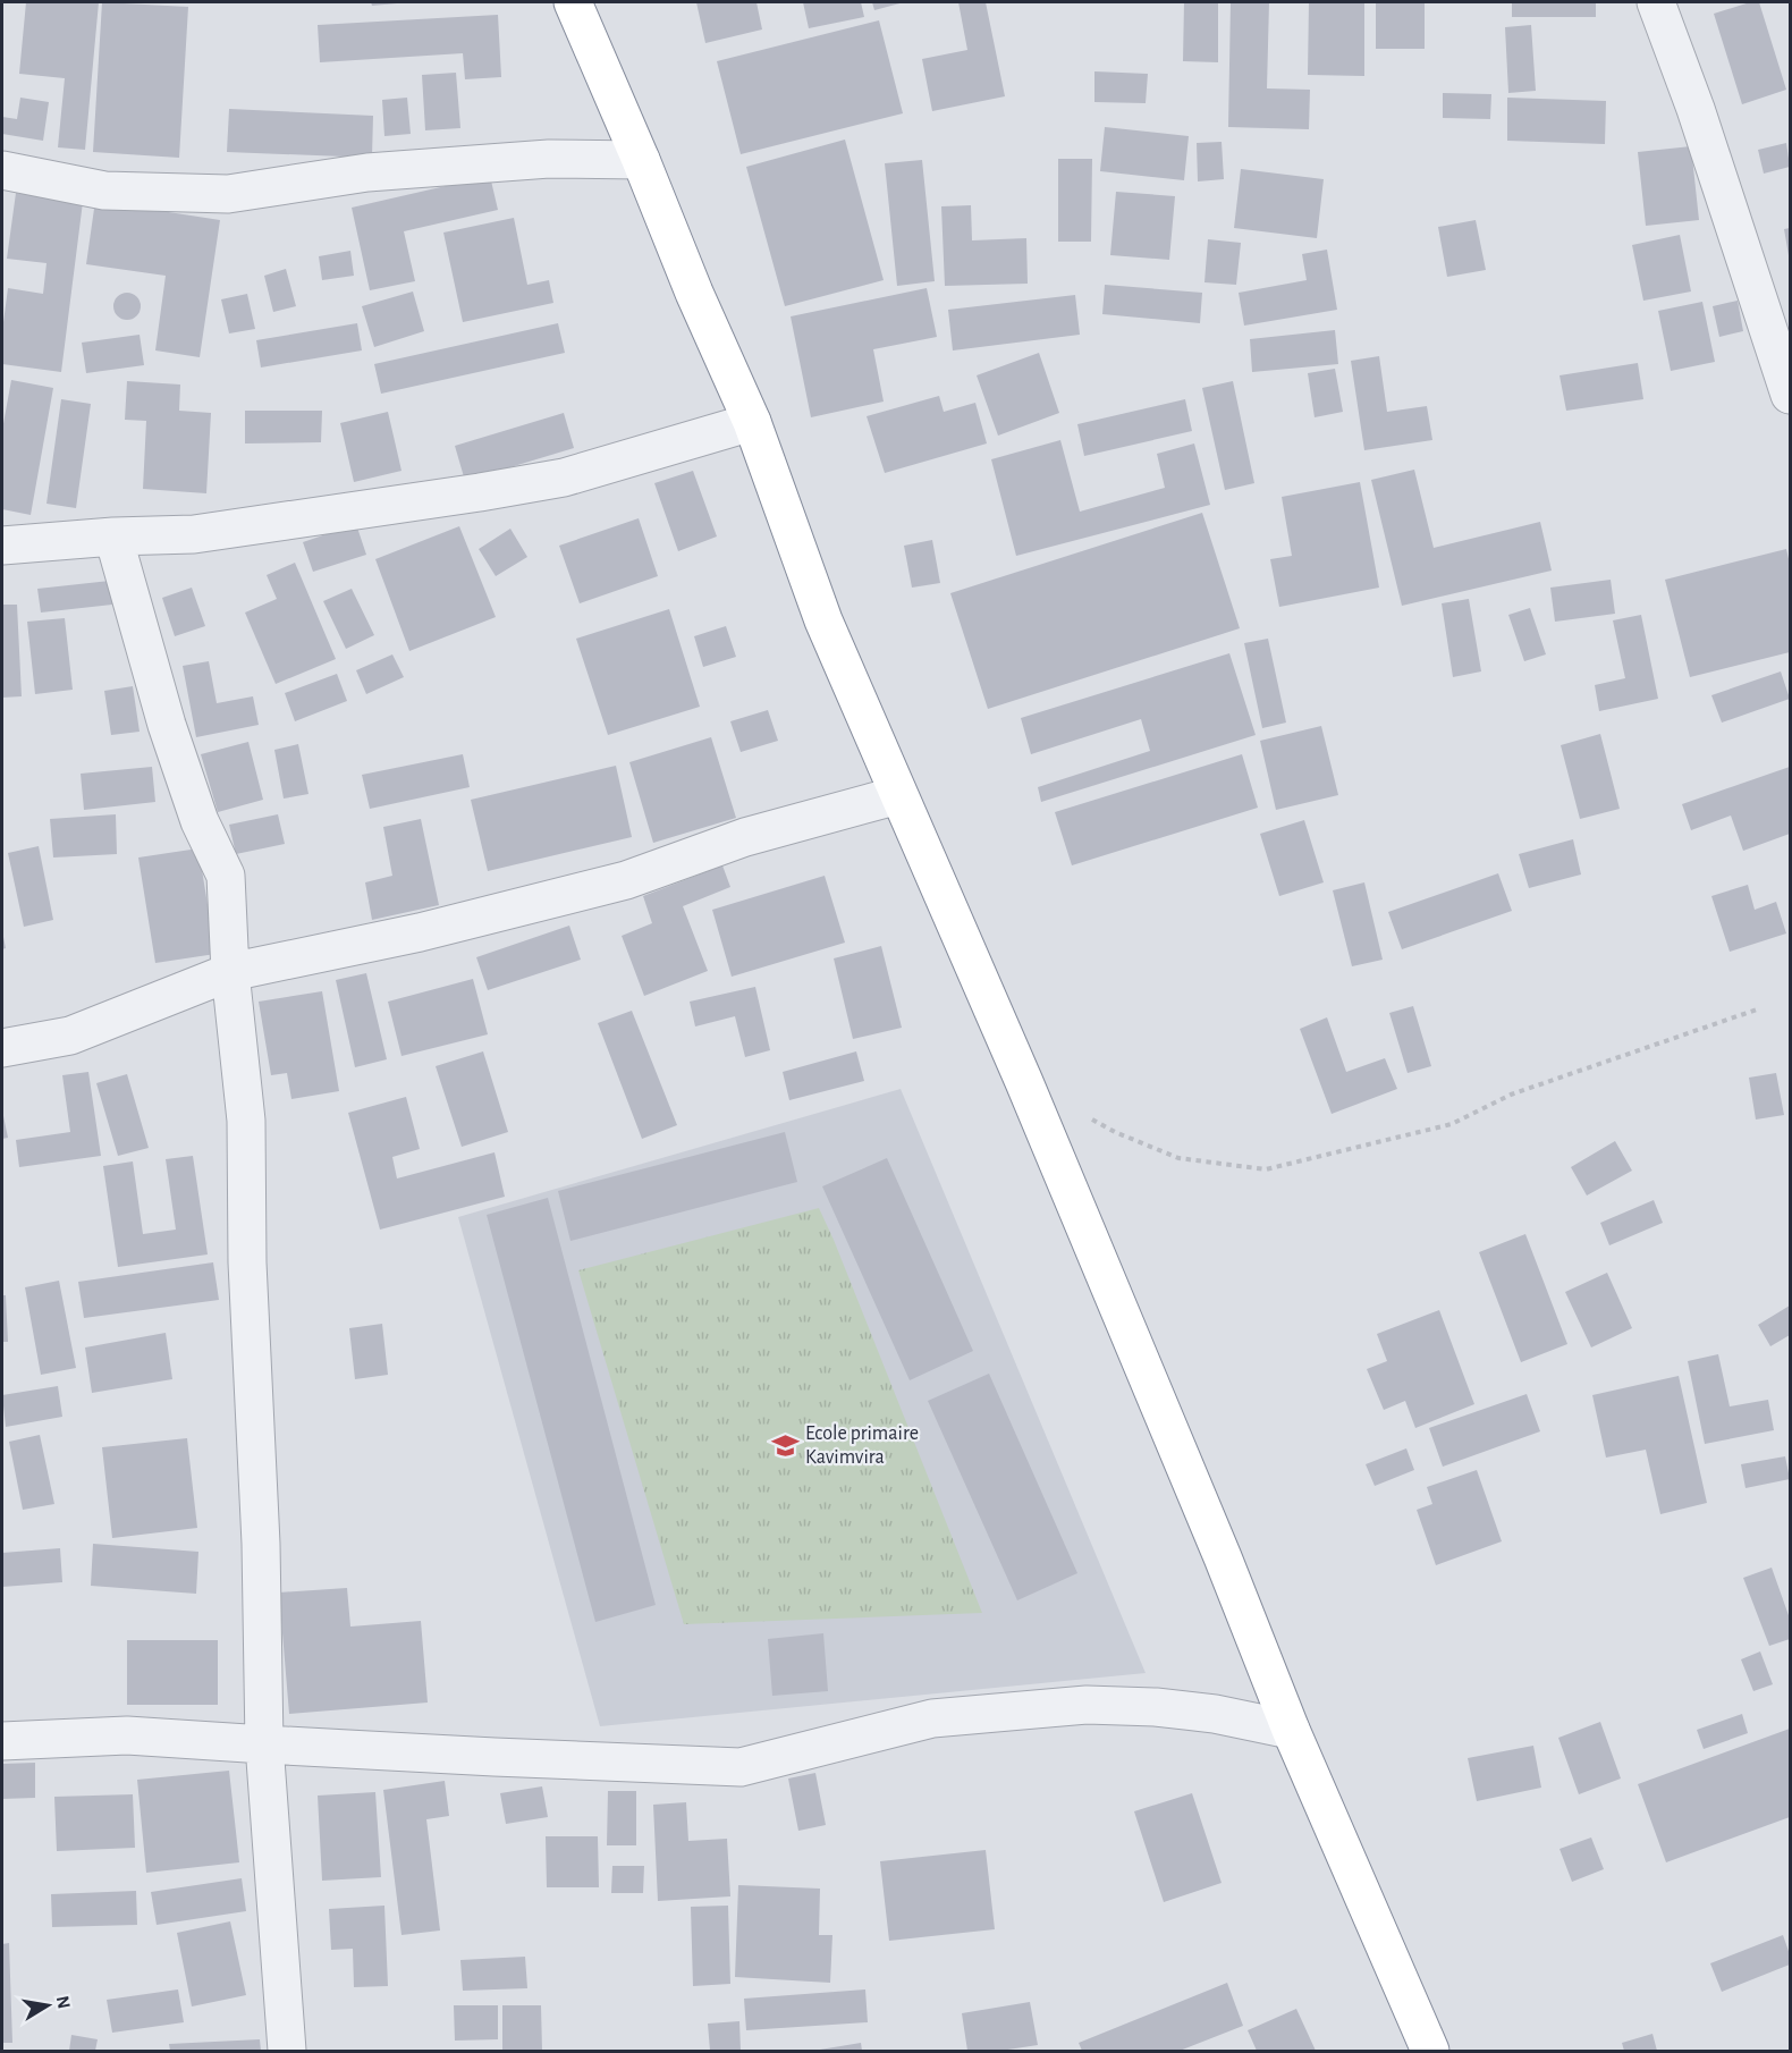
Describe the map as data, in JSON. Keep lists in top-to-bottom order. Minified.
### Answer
{"places":{"school or university":["Ecole primaire Kavimvira"]},"north":"right"}
